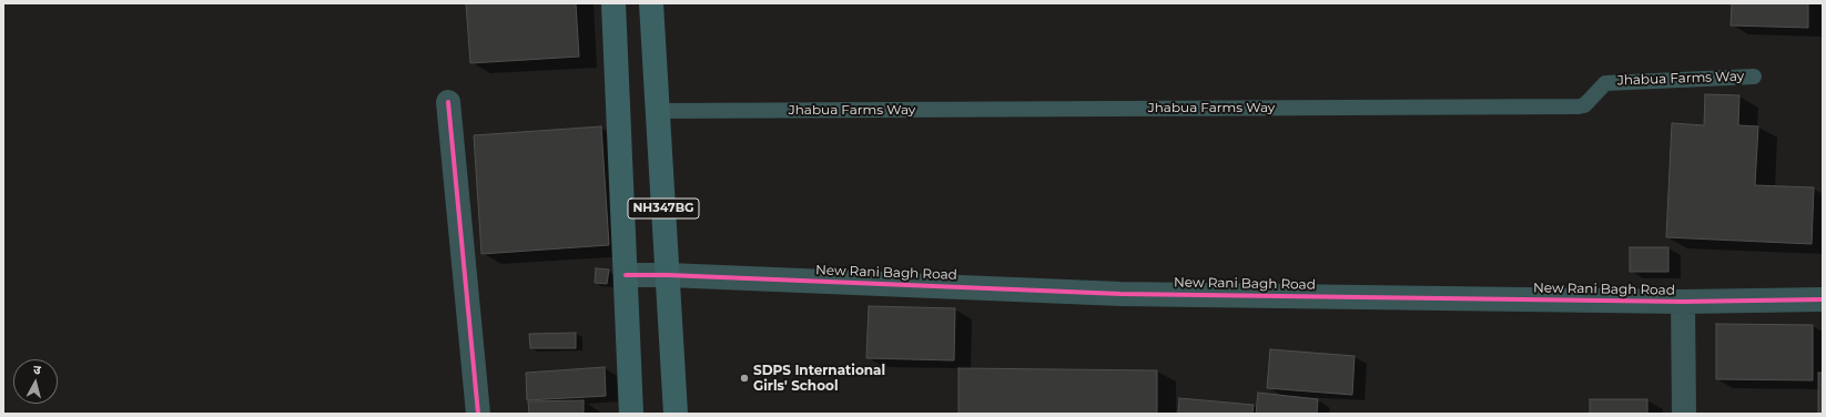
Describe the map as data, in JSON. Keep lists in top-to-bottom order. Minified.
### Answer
{"streets":{"main road":["NH347BG"],"street":["New Rani Bagh Road"],"lane":["Jhabua Farms Way"]},"crossings":[["Jhabua Farms Way","NH347BG"],["NH347BG","New Rani Bagh Road"]],"places":["SDPS International Girls' School"],"north":"top"}
